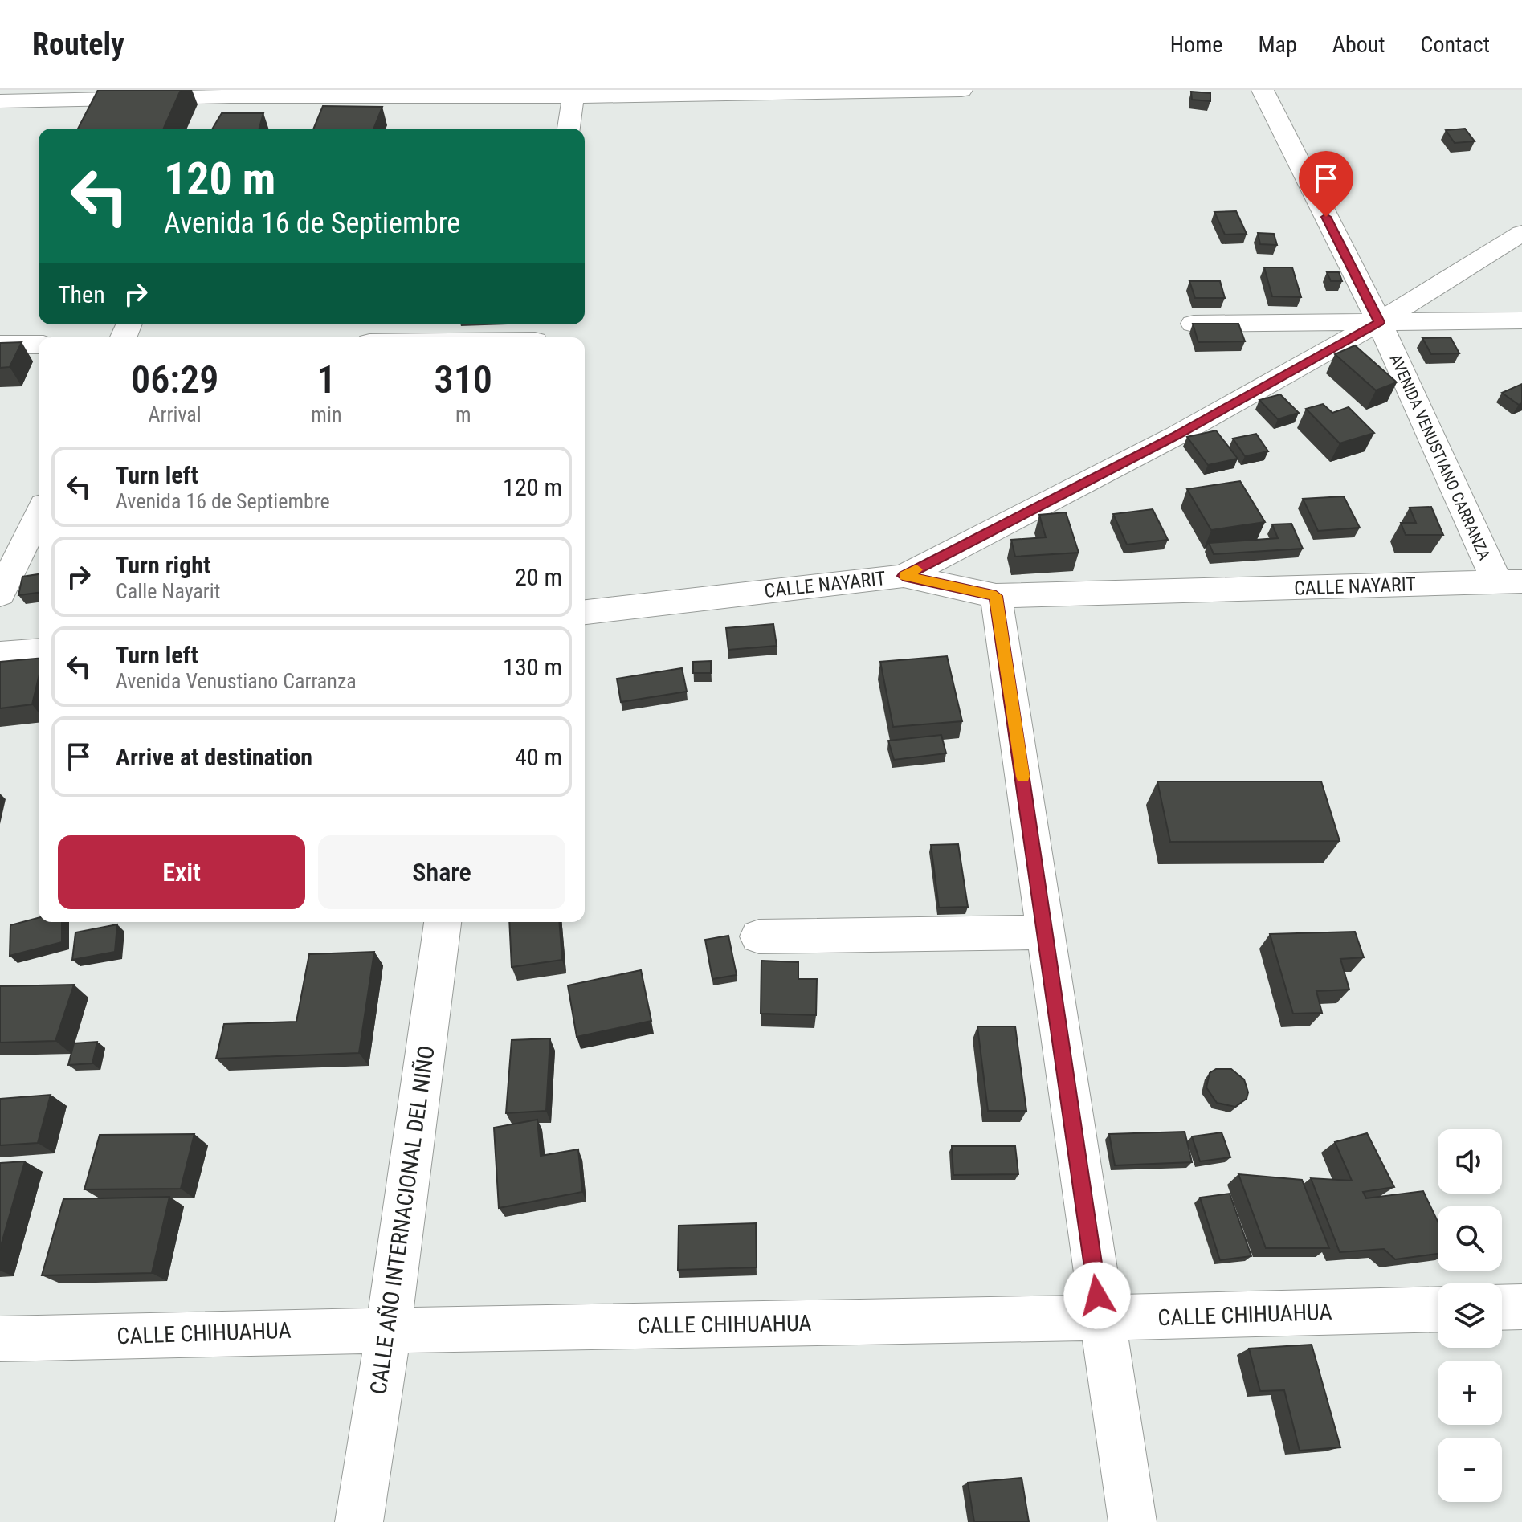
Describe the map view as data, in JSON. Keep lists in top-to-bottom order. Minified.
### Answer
{"streets":{"street":["AVENIDA VENUSTIANO CARRANZA","CALLE NAYARIT","CALLE AÑO INTERNACIONAL DEL NIÑO","CALLE CHIHUAHUA"]},"crossings":[["AVENIDA VENUSTIANO CARRANZA","CALLE NAYARIT"],["CALLE AÑO INTERNACIONAL DEL NIÑO","CALLE CHIHUAHUA"]],"page":{"header":"Routely","nav":["Home","Map","About","Contact"],"turn":["120 m","Avenida 16 de Septiembre"],"then":"Then","eta":["06:29","Arrival","1","min","310","m"],"list":[{"name":"Turn left","note":"Avenida 16 de Septiembre","value":"120 m"},{"name":"Turn right","note":"Calle Nayarit","value":"20 m"},{"name":"Turn left","note":"Avenida Venustiano Carranza","value":"130 m"},{"name":"Arrive at destination","value":"40 m"}],"buttons":["Exit","Share"],"map_buttons":["+","−"]}}
